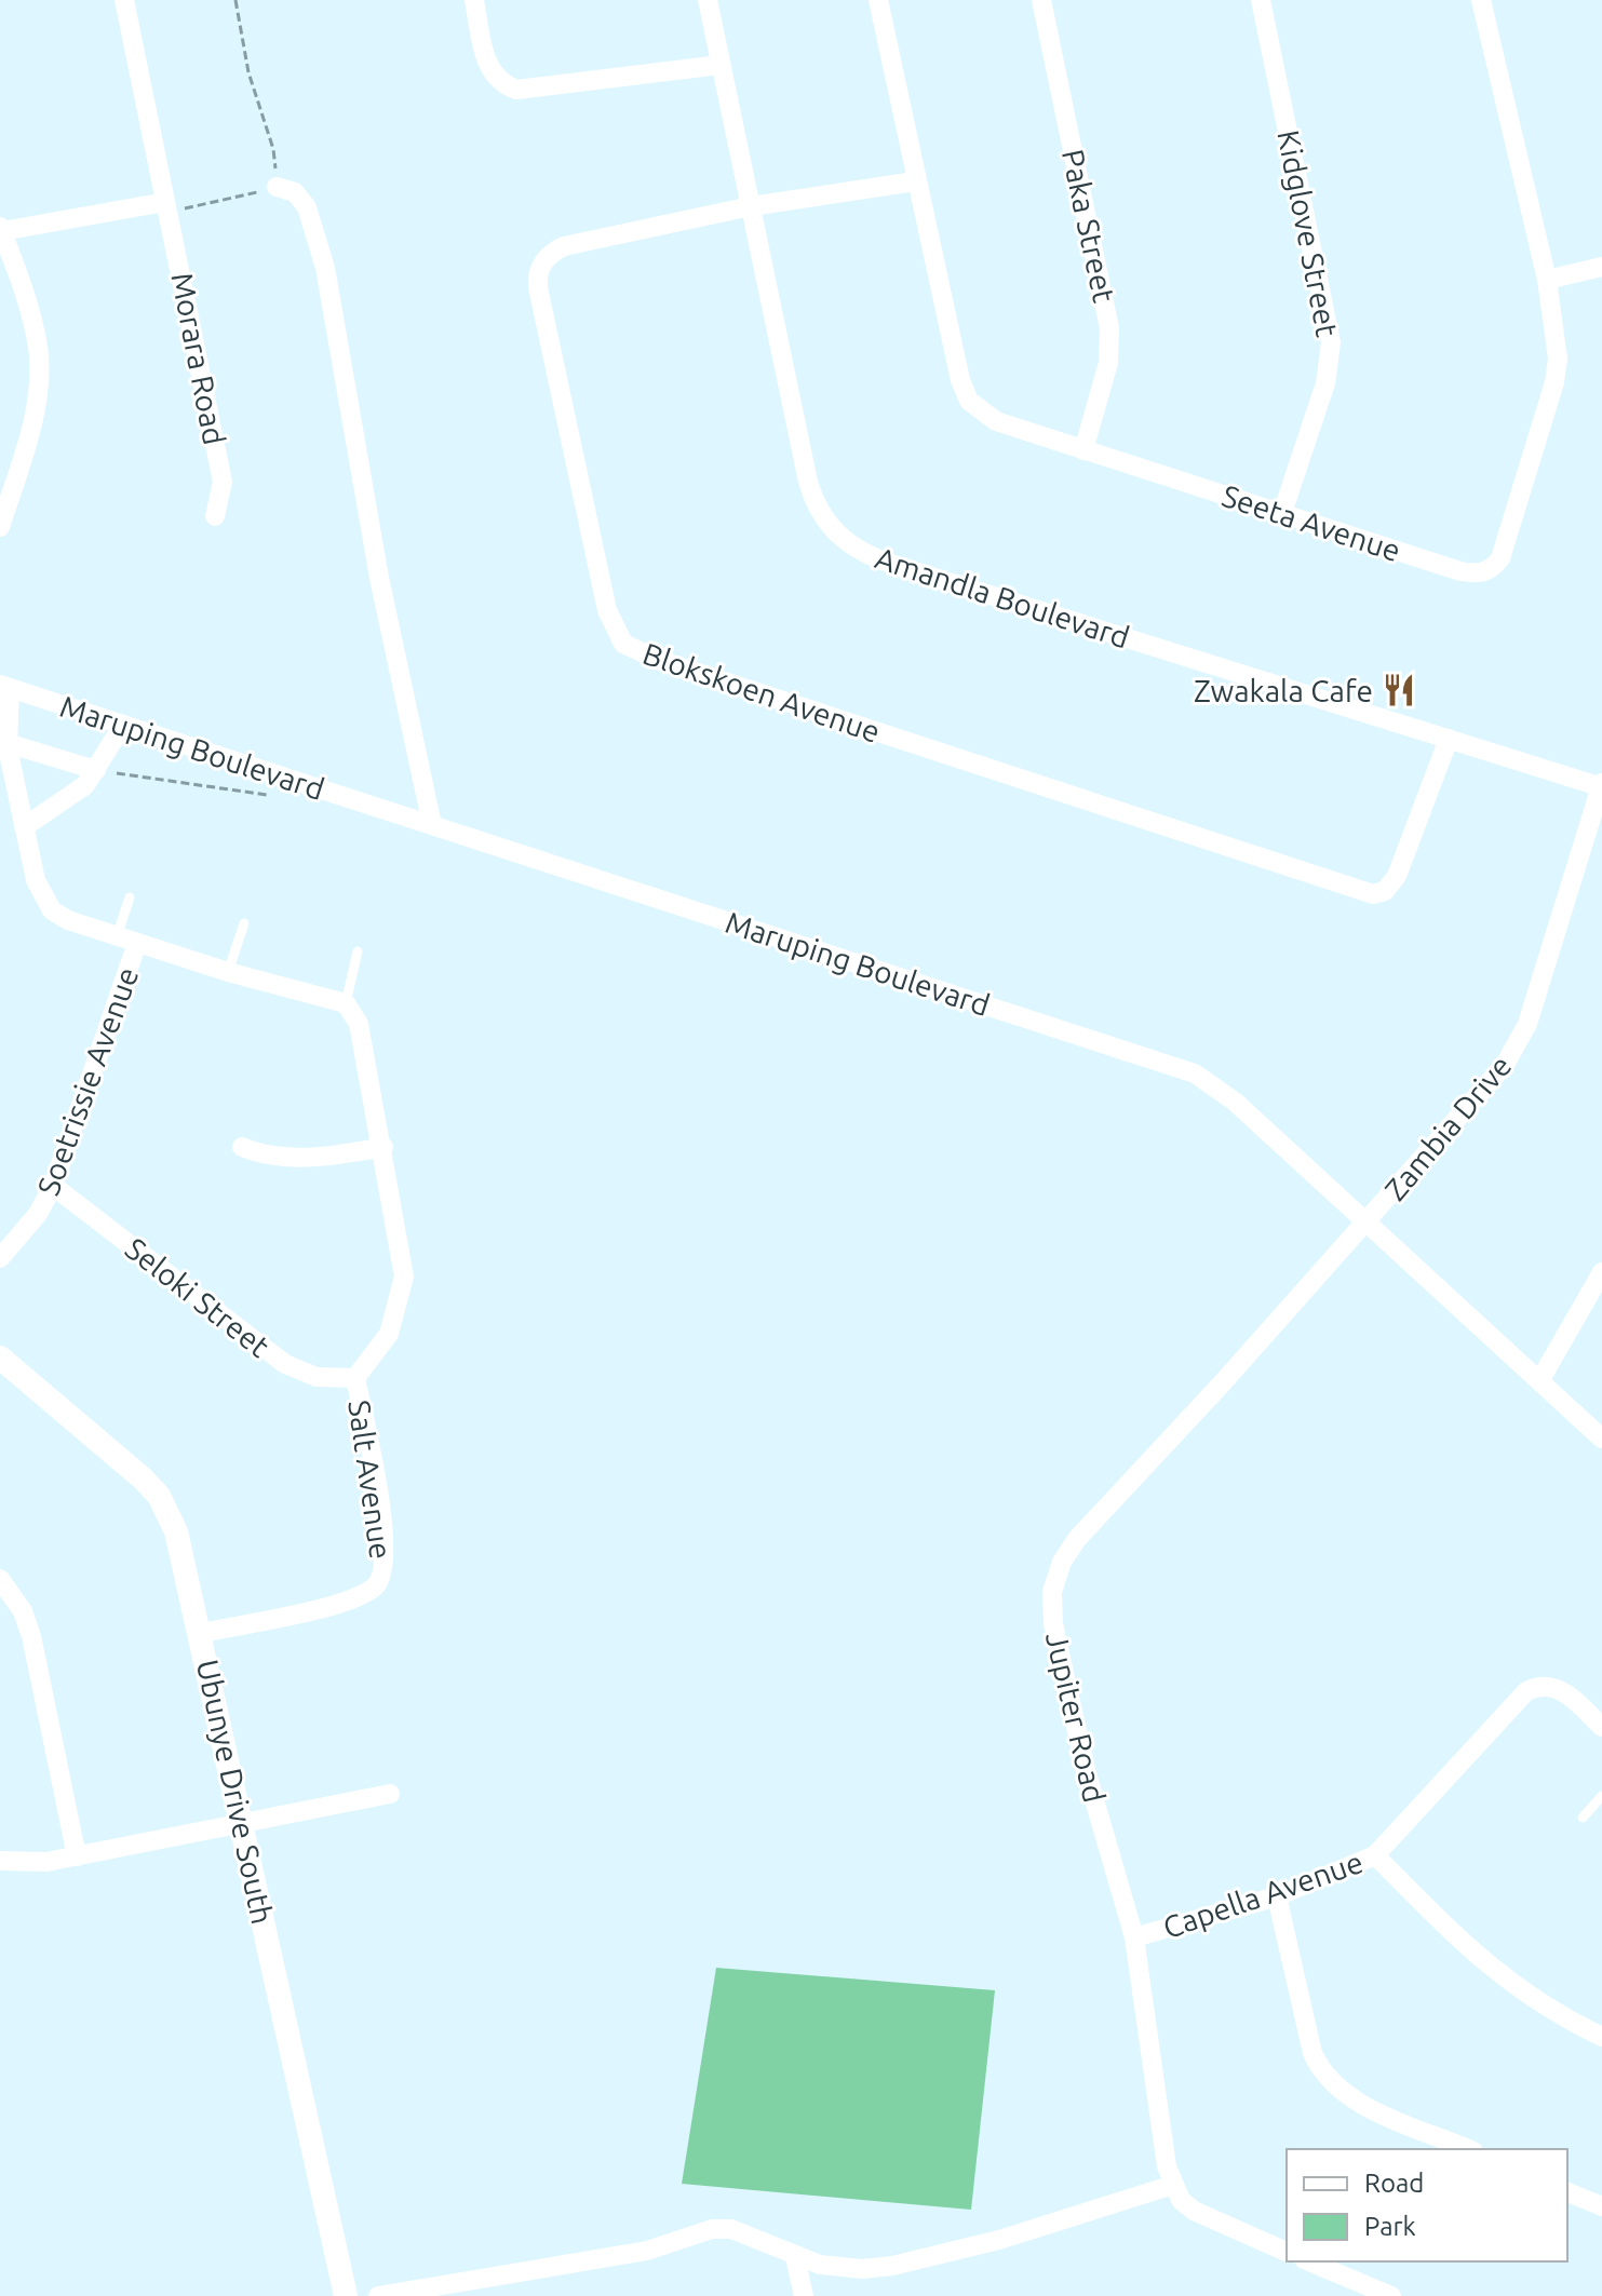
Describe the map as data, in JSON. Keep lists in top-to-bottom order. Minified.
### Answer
{"streets":{"street":["Paka Street","Kidglove Street","Morara Road","Seeta Avenue","Amandla Boulevard","Blokskoen Avenue","Maruping Boulevard","Soetrissie Avenue","Zambia Drive","Seloki Street","Salt Avenue","Jupiter Road","Ubunye Drive South","Capella Avenue"]},"crossings":[["Paka Street","Seeta Avenue"],["Kidglove Street","Seeta Avenue"],["Seeta Avenue","Blokskoen Avenue"],["Amandla Boulevard","Blokskoen Avenue"],["Amandla Boulevard","Zambia Drive"],["Maruping Boulevard","Zambia Drive"],["Maruping Boulevard","Jupiter Road"],["Soetrissie Avenue","Seloki Street"],["Zambia Drive","Jupiter Road"],["Seloki Street","Salt Avenue"],["Salt Avenue","Ubunye Drive South"],["Jupiter Road","Capella Avenue"]],"places":{"restaurant":["Zwakala Cafe"]},"legend":["Road","Park"]}
